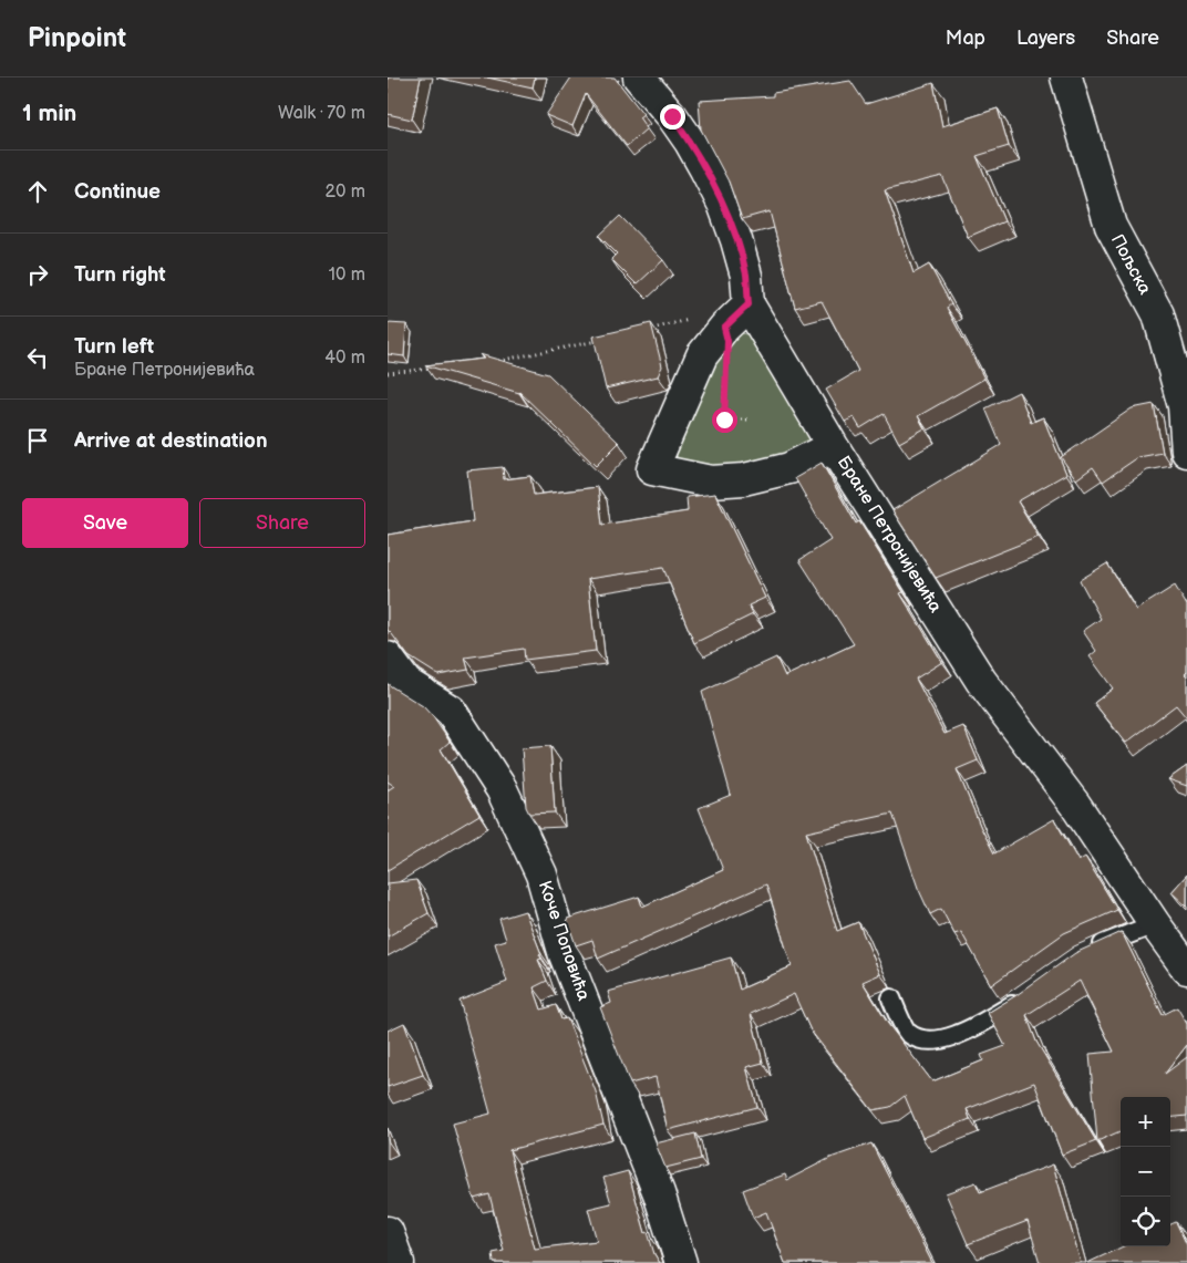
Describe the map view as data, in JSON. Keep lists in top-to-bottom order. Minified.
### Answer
{"streets":{"street":["Пољска","Бране Петронијевића","Коче Поповића"]},"page":{"header":"Pinpoint","nav":["Map","Layers","Share"],"heading":["1 min","Walk · 70 m"],"list":[["Continue","20 m"],["Turn right","10 m"],["Turn left","Бране Петронијевића","40 m"],"Arrive at destination"],"buttons":["Save","Share"],"map_buttons":["+","−"]}}
